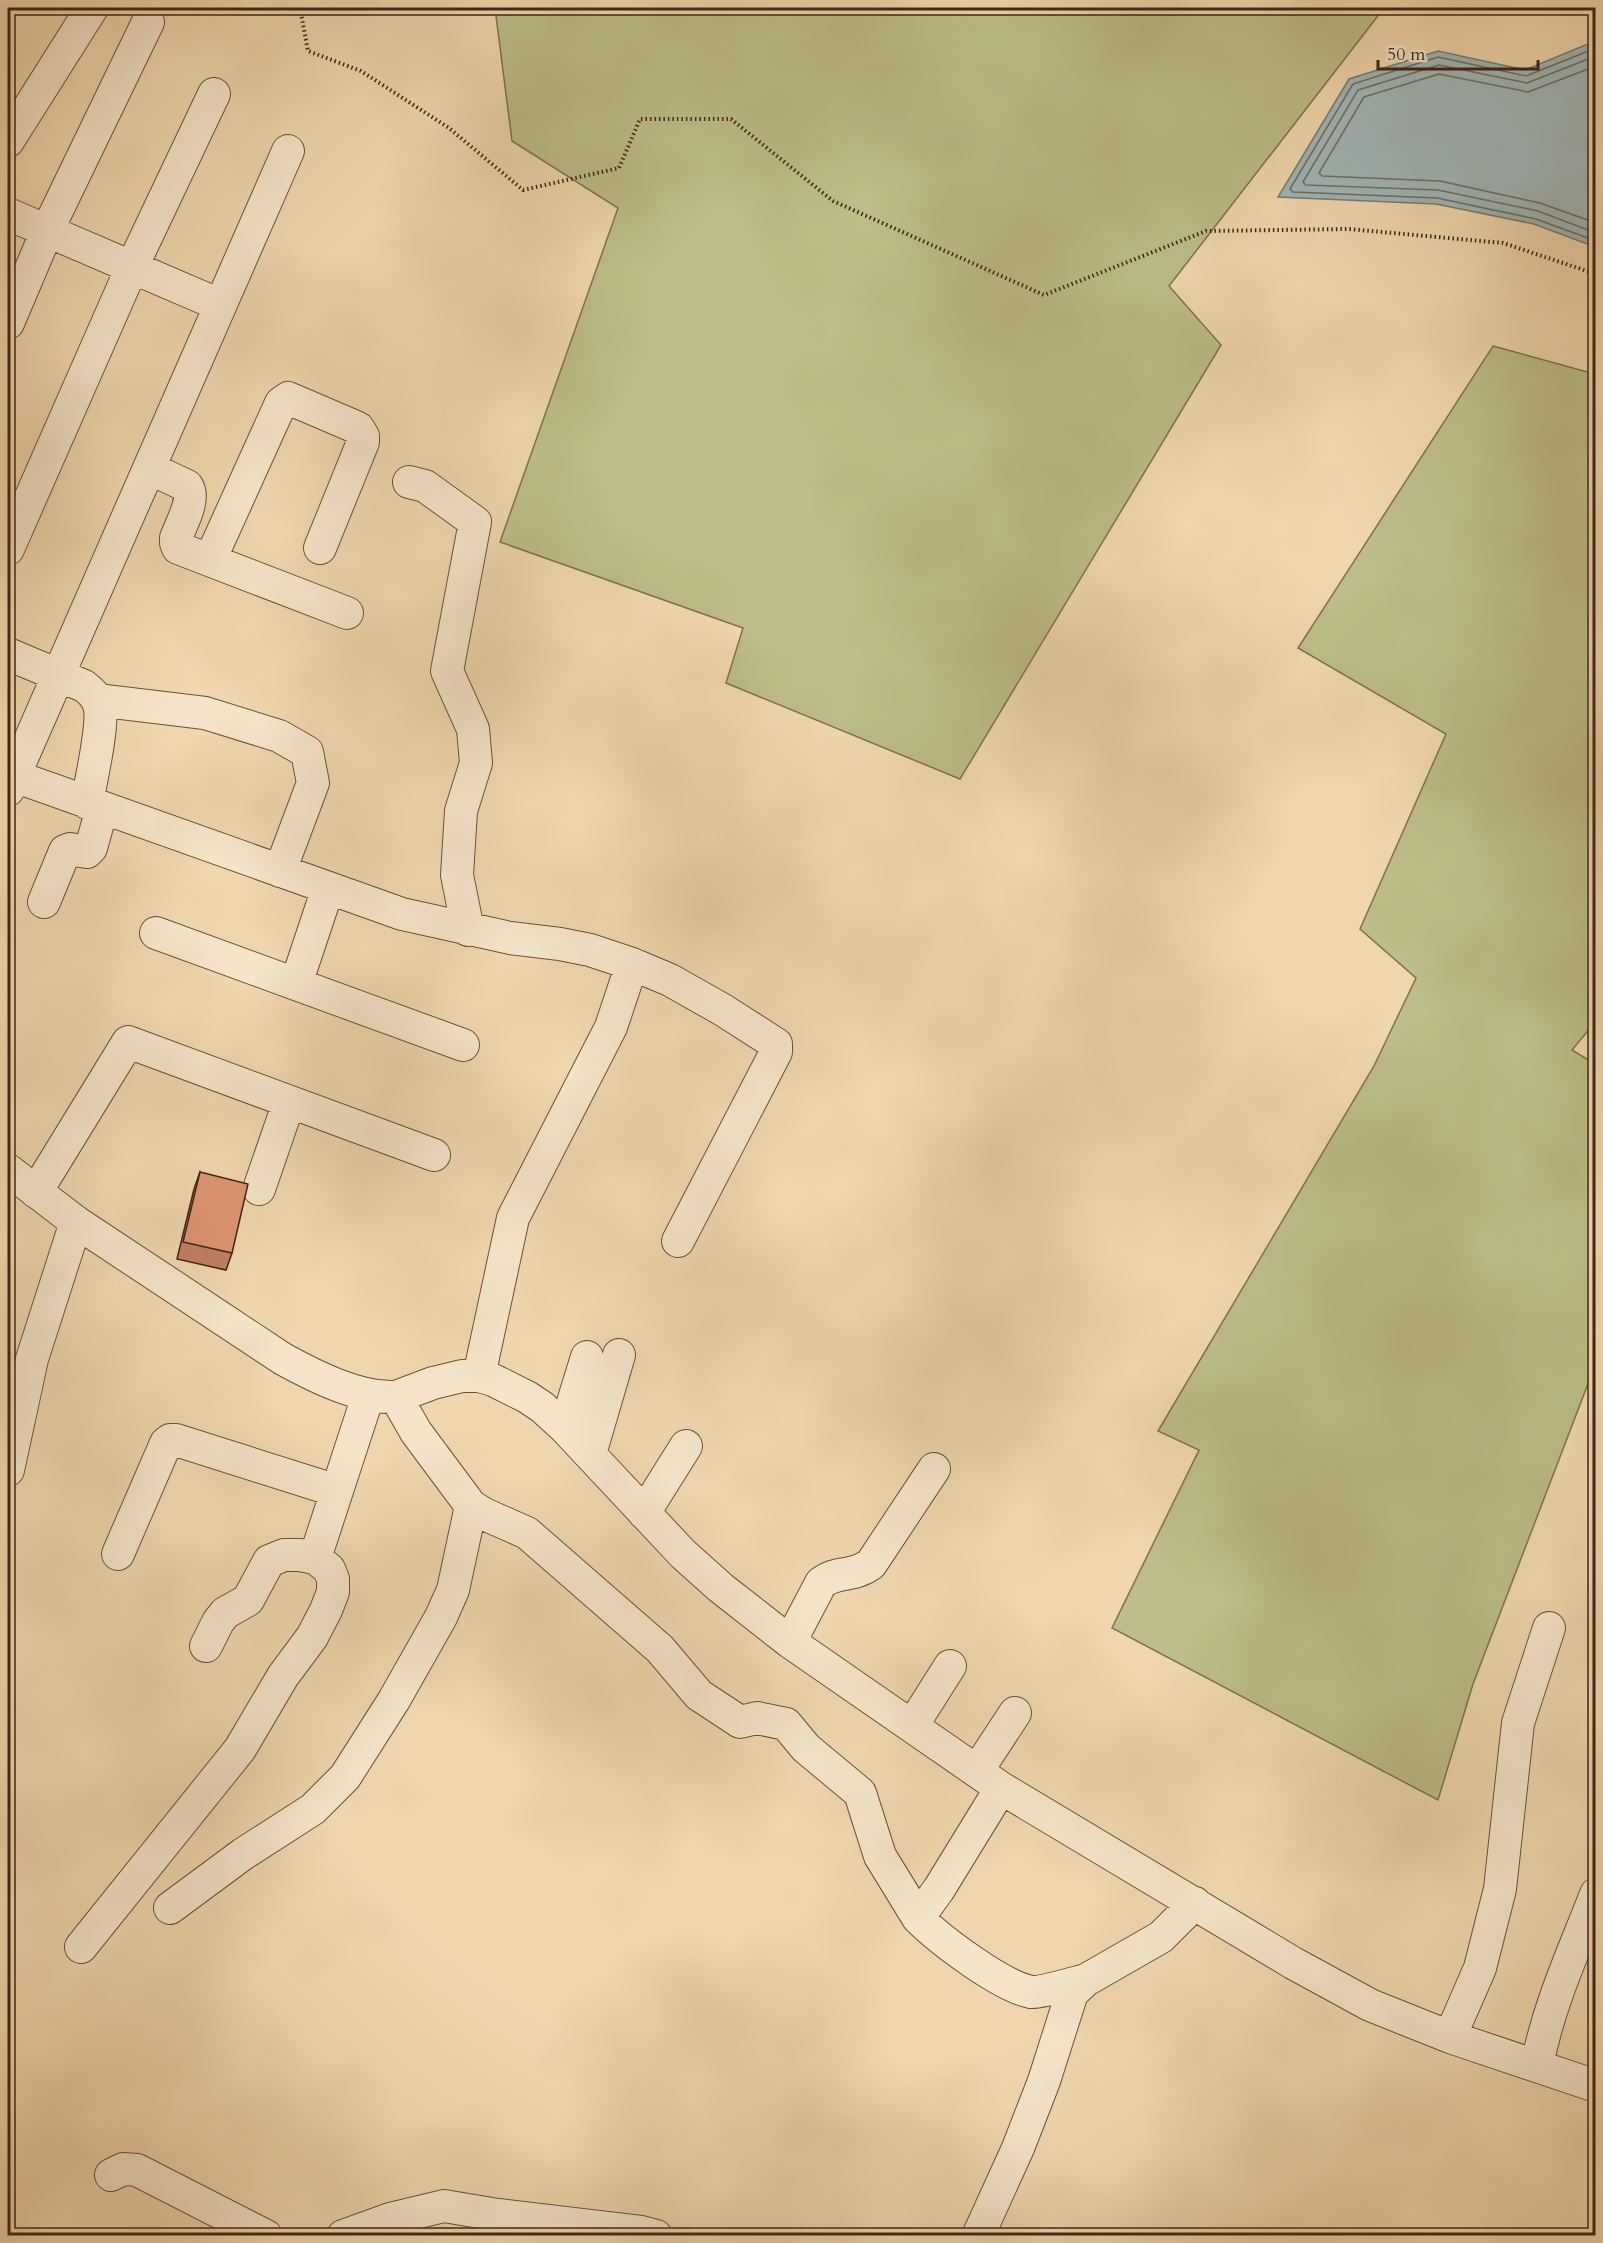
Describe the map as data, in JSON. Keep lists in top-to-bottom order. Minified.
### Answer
{"scale_bar":"50 m"}
